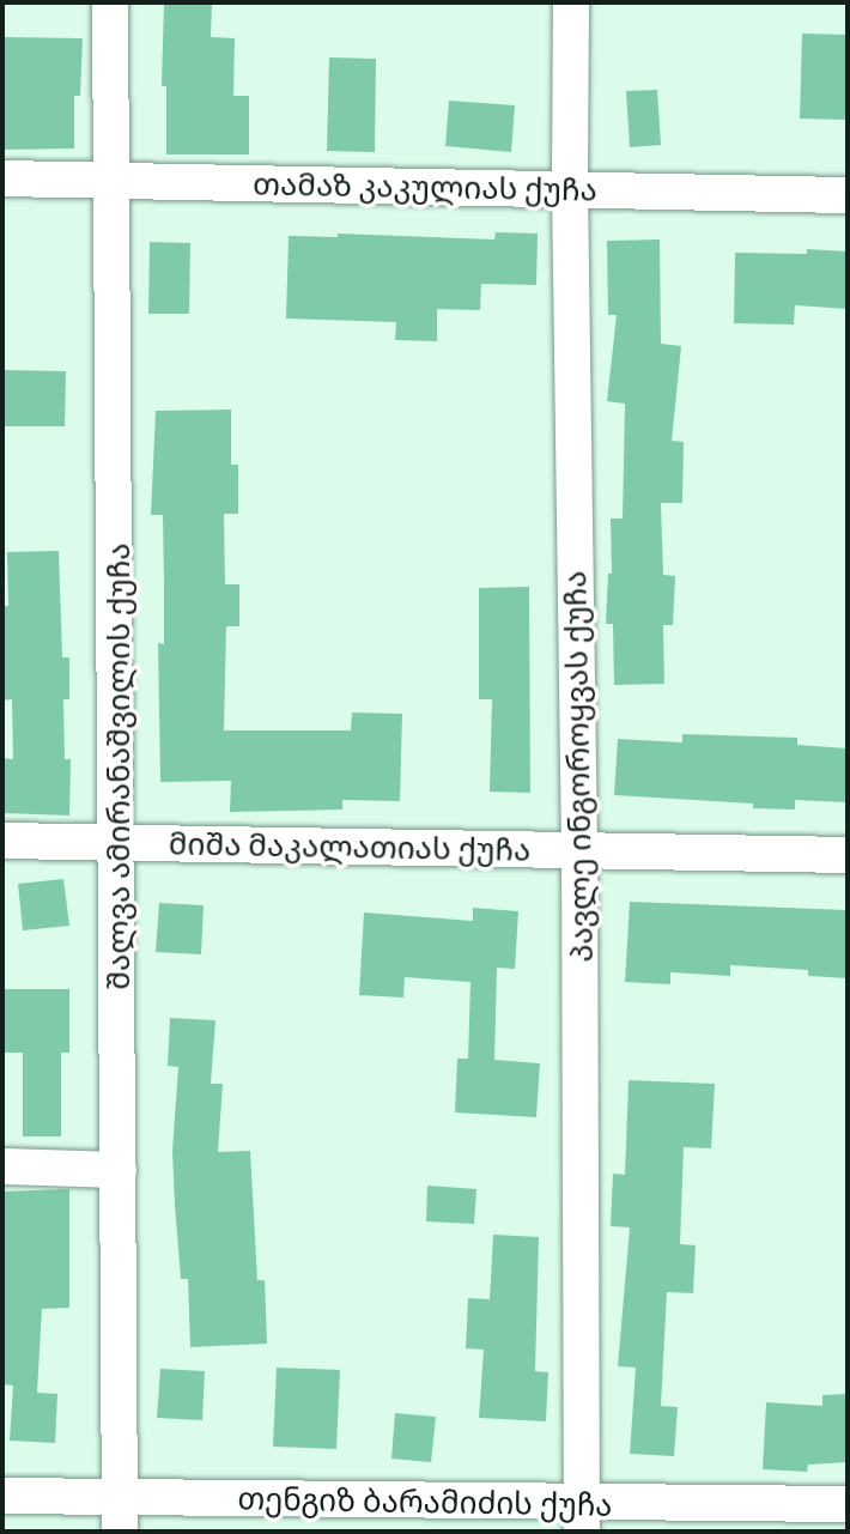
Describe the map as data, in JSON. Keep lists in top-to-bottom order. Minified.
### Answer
{"streets":{"street":["თამაზ კაკულიას ქუჩა","შალვა ამირანაშვილის ქუჩა","პავლე ინგოროყვას ქუჩა","მიშა მაკალათიას ქუჩა","თენგიზ ბარამიძის ქუჩა"]},"crossings":[["თამაზ კაკულიას ქუჩა","შალვა ამირანაშვილის ქუჩა"],["თამაზ კაკულიას ქუჩა","პავლე ინგოროყვას ქუჩა"],["შალვა ამირანაშვილის ქუჩა","მიშა მაკალათიას ქუჩა"],["შალვა ამირანაშვილის ქუჩა","თენგიზ ბარამიძის ქუჩა"],["პავლე ინგოროყვას ქუჩა","მიშა მაკალათიას ქუჩა"],["პავლე ინგოროყვას ქუჩა","თენგიზ ბარამიძის ქუჩა"]]}
